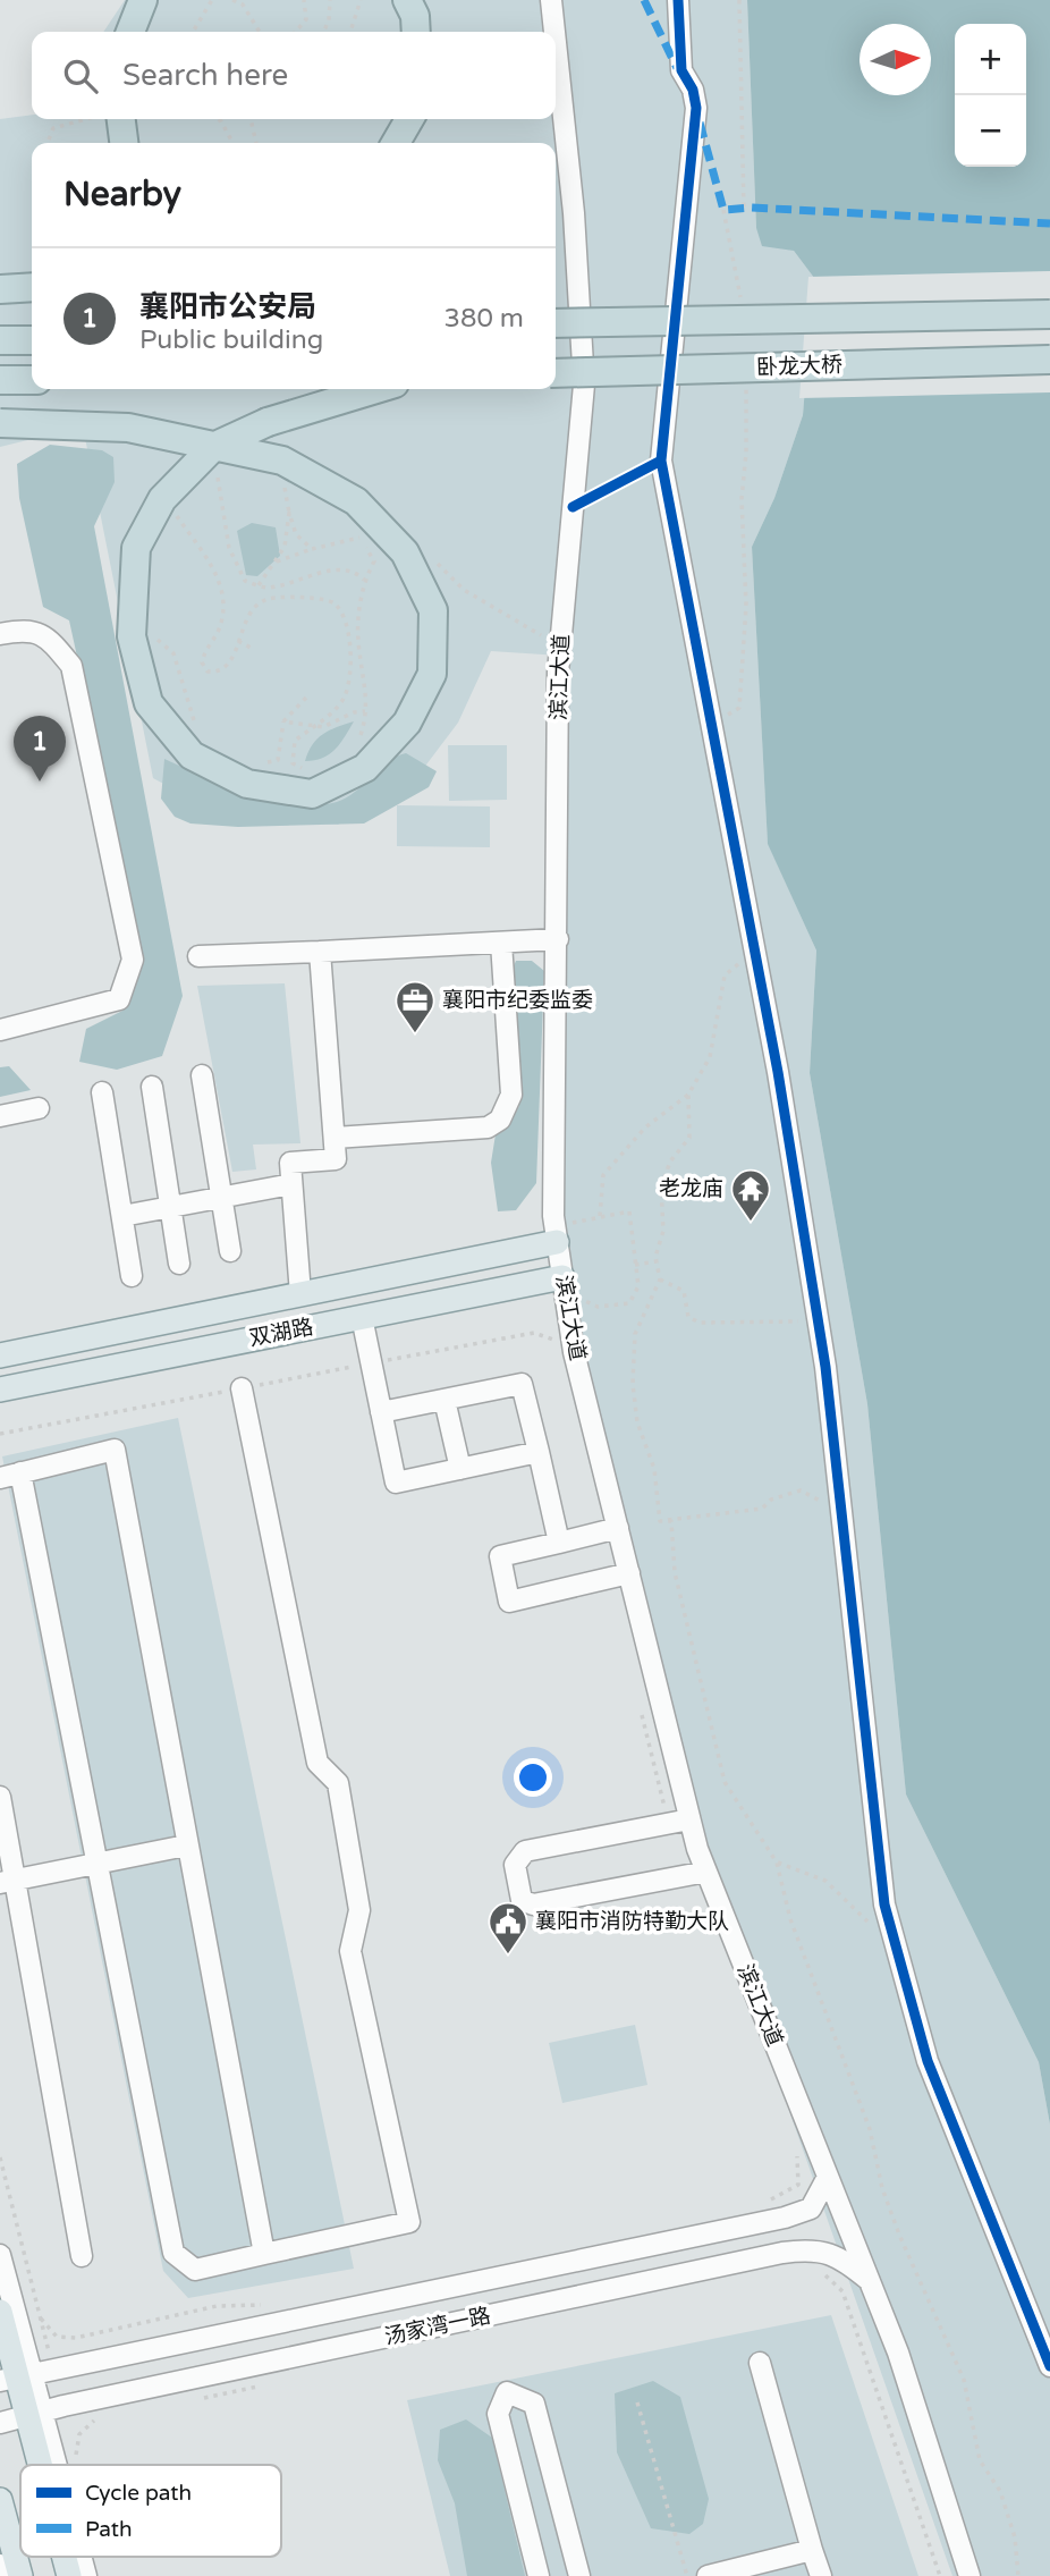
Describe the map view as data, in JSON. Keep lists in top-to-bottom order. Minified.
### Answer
{"streets":{"highway":["卧龙大桥"],"main road":["双湖路"],"street":["滨江大道","汤家湾一路"]},"crossings":[["滨江大道","双湖路"],["滨江大道","汤家湾一路"]],"places":{"office":["襄阳市纪委监委"],"temple":["老龙庙"],"public building":["襄阳市消防特勤大队"]},"legend":["Cycle path","Path"],"north":"right","page":{"map_buttons":["+","−"],"search":"Search here","heading":"Nearby","list":[{"mark":"1","name":"襄阳市公安局","note":"Public building","value":"380 m"}],"pins":"1"}}
